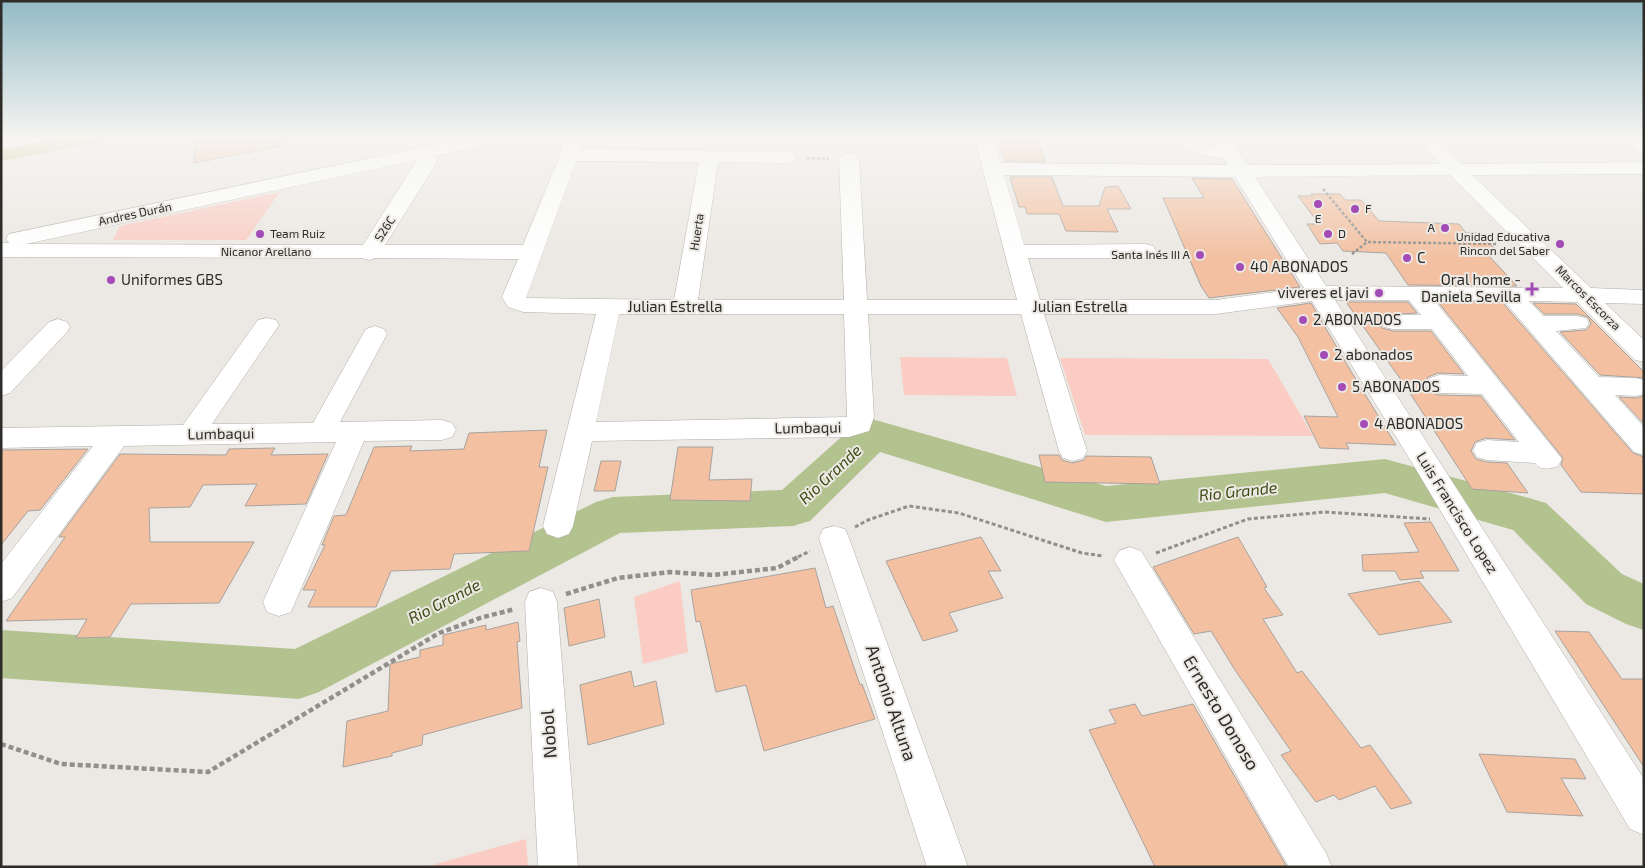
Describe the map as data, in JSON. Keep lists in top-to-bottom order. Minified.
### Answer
{"streets":{"street":["Andres Durán","S26C","Huerta","Nicanor Arellano","Marcos Escorza","Julian Estrella","Lumbaqui","Luis Francisco Lopez","Antonio Altuna","Ernesto Donoso","Nobol"]},"crossings":[["S26C","Nicanor Arellano"],["Huerta","Julian Estrella"],["Nicanor Arellano","Julian Estrella"],["Marcos Escorza","Julian Estrella"],["Julian Estrella","Lumbaqui"],["Julian Estrella","Luis Francisco Lopez"]],"water":["Rio Grande"],"places":{"other":["E","F","A","Team Ruiz","D","Unidad Educativa Rincon del Saber","Santa Inés III A","C","40 ABONADOS","Uniformes GBS","viveres el javi","2 ABONADOS","2 abonados","5 ABONADOS","4 ABONADOS"],"health":["Oral home - Daniela Sevilla"]}}
